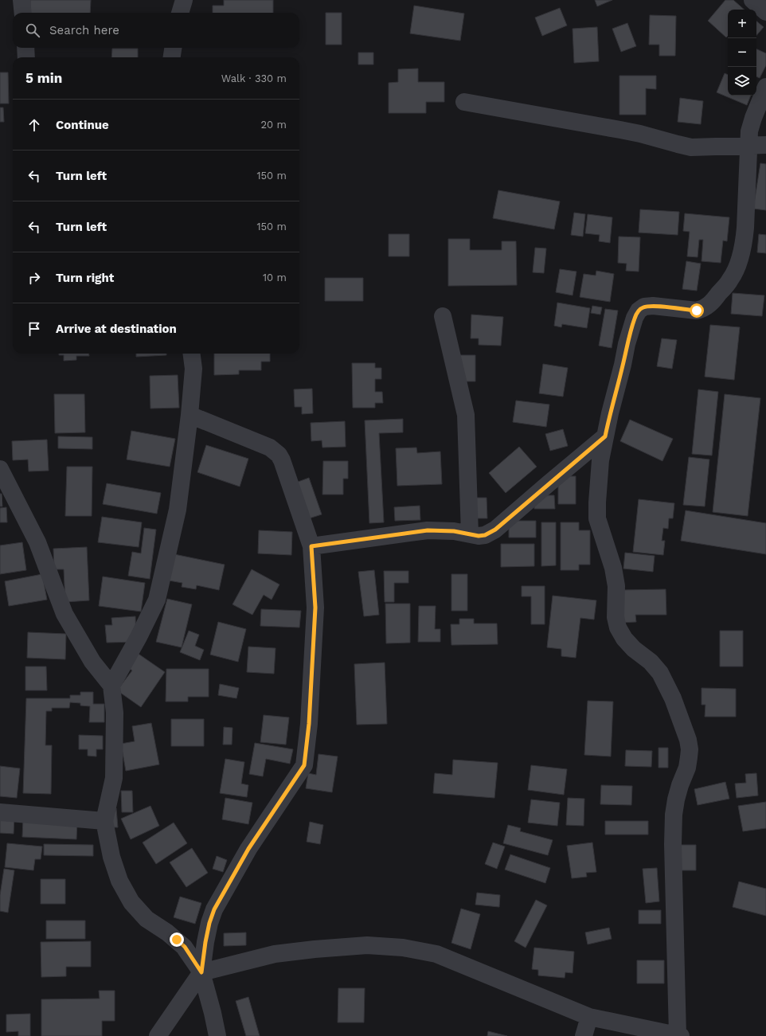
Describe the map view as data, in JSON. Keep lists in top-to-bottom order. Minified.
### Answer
{"page":{"map_buttons":["+","−"],"search":"Search here","heading":["5 min","Walk · 330 m"],"list":[["Continue","20 m"],["Turn left","150 m"],["Turn left","150 m"],["Turn right","10 m"],"Arrive at destination"]}}
